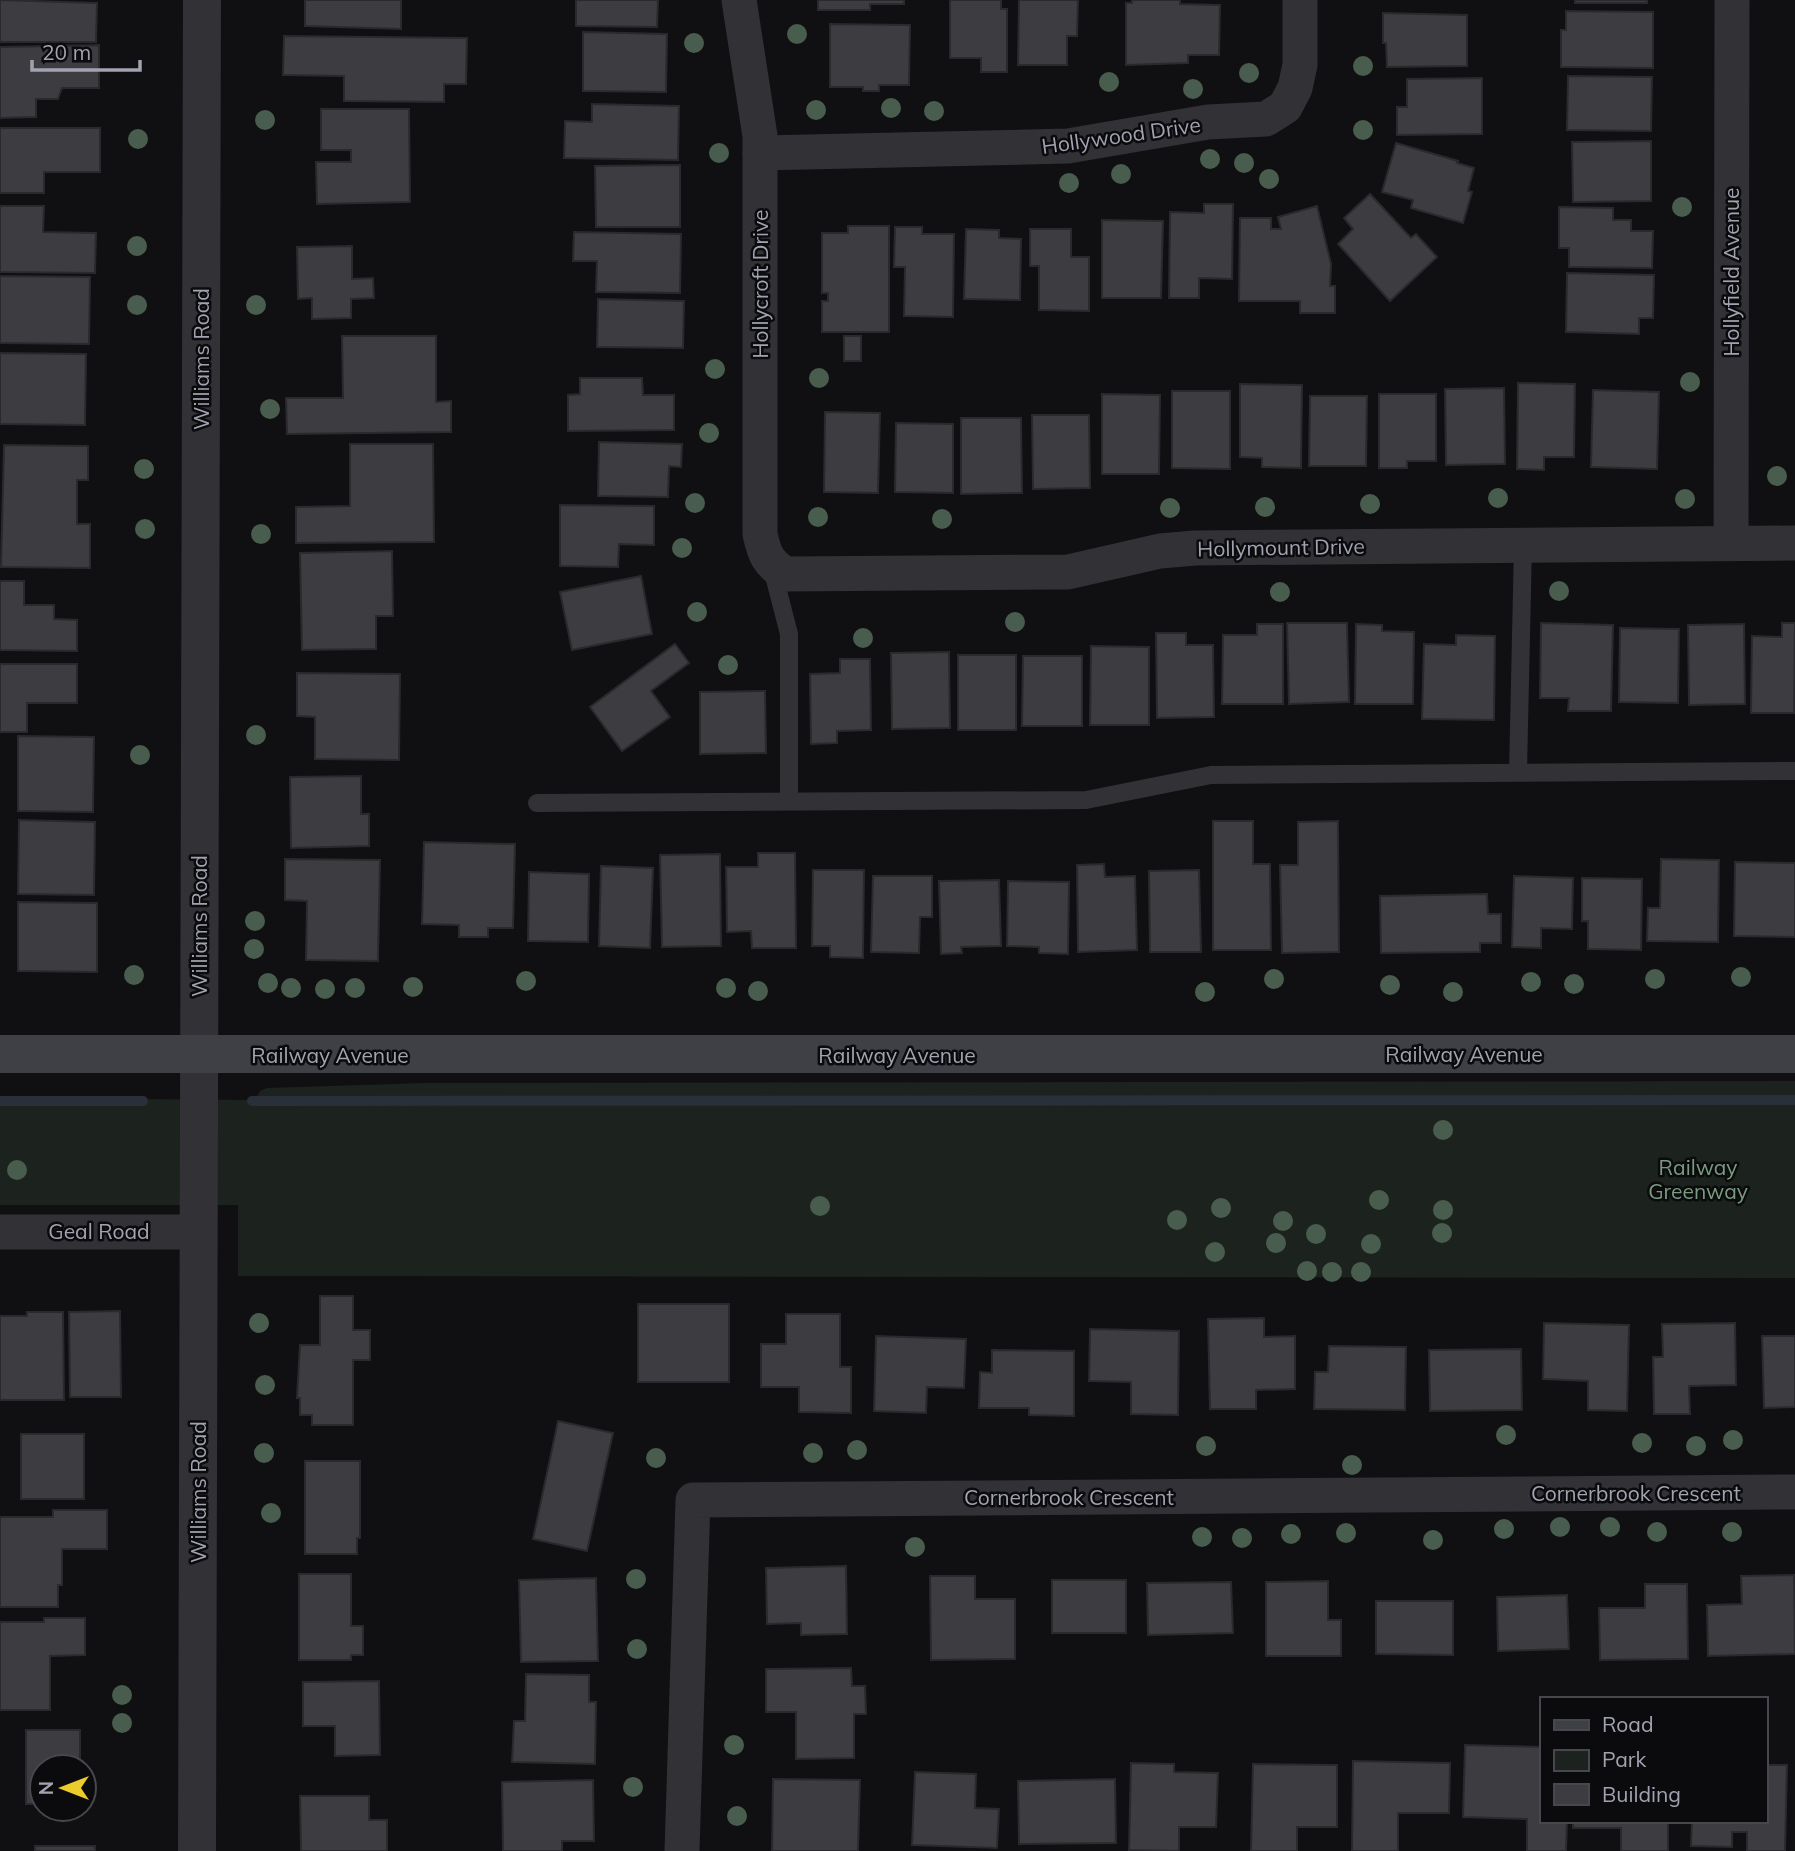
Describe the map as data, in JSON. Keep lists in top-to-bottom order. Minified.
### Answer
{"streets":{"main road":["Railway Avenue"],"street":["Hollywood Drive","Hollyfield Avenue","Hollycroft Drive","Williams Road","Hollymount Drive","Geal Road","Cornerbrook Crescent"]},"crossings":[["Hollywood Drive","Hollycroft Drive"],["Hollyfield Avenue","Hollymount Drive"],["Hollycroft Drive","Hollymount Drive"],["Williams Road","Railway Avenue"],["Williams Road","Geal Road"]],"parks":["Railway Greenway"],"legend":["Road","Park","Building"],"scale_bar":"20 m","north":"left"}
